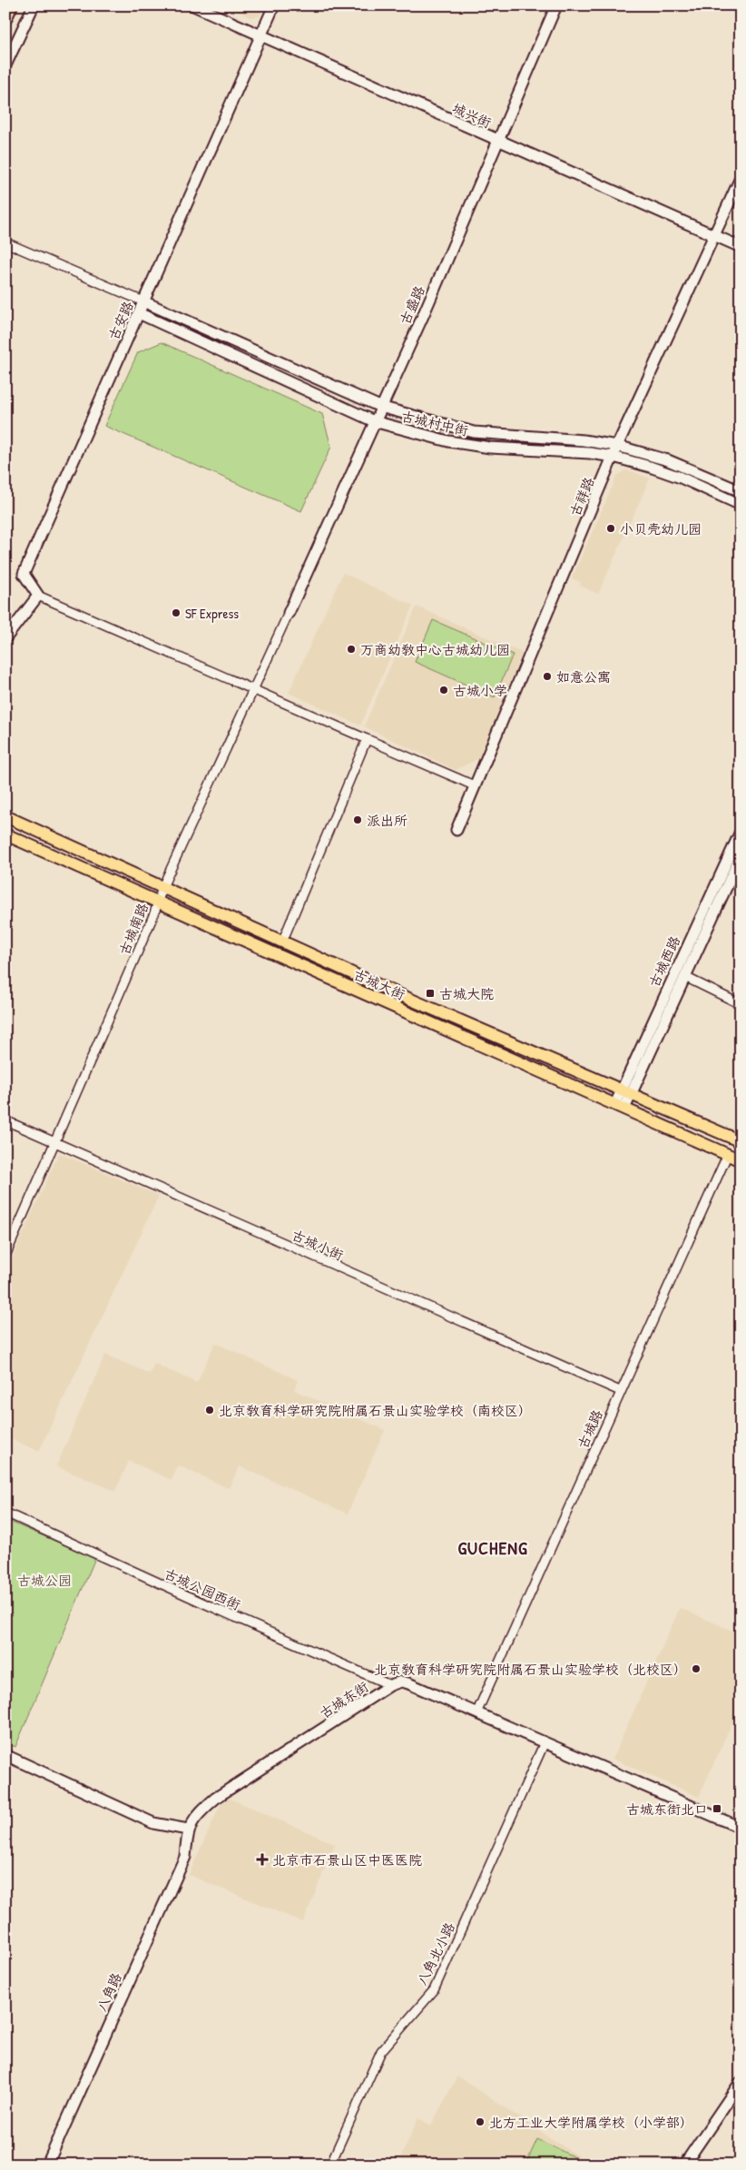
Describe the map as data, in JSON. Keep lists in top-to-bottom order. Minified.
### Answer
{"streets":{"main road":["古城大街"],"street":["城兴街","古盛路","古安路","古城村中街","古祥路","古城南路","古城西路","古城小街","古城路","古城公园西街","古城东街","八角北小路","八角路"]},"crossings":[["城兴街","古盛路"],["城兴街","古安路"],["城兴街","古祥路"],["古盛路","古城村中街"],["古盛路","古城南路"],["古安路","古城村中街"],["古城村中街","古祥路"],["古城南路","古城大街"],["古城南路","古城小街"],["古城西路","古城大街"],["古城大街","古城路"],["古城小街","古城路"],["古城公园西街","古城东街"],["古城东街","八角路"]],"districts":["GUCHENG"],"parks":["古城公园"],"places":{"other":["小贝壳幼儿园","SF Express","万商幼教中心古城幼儿园","如意公寓","古城小学","派出所","北京教育科学研究院附属石景山实验学校（南校区）","北京教育科学研究院附属石景山实验学校（北校区）","北方工业大学附属学校（小学部）"],"transit":["古城大院","古城东街北口"],"health":["北京市石景山区中医医院"]}}
